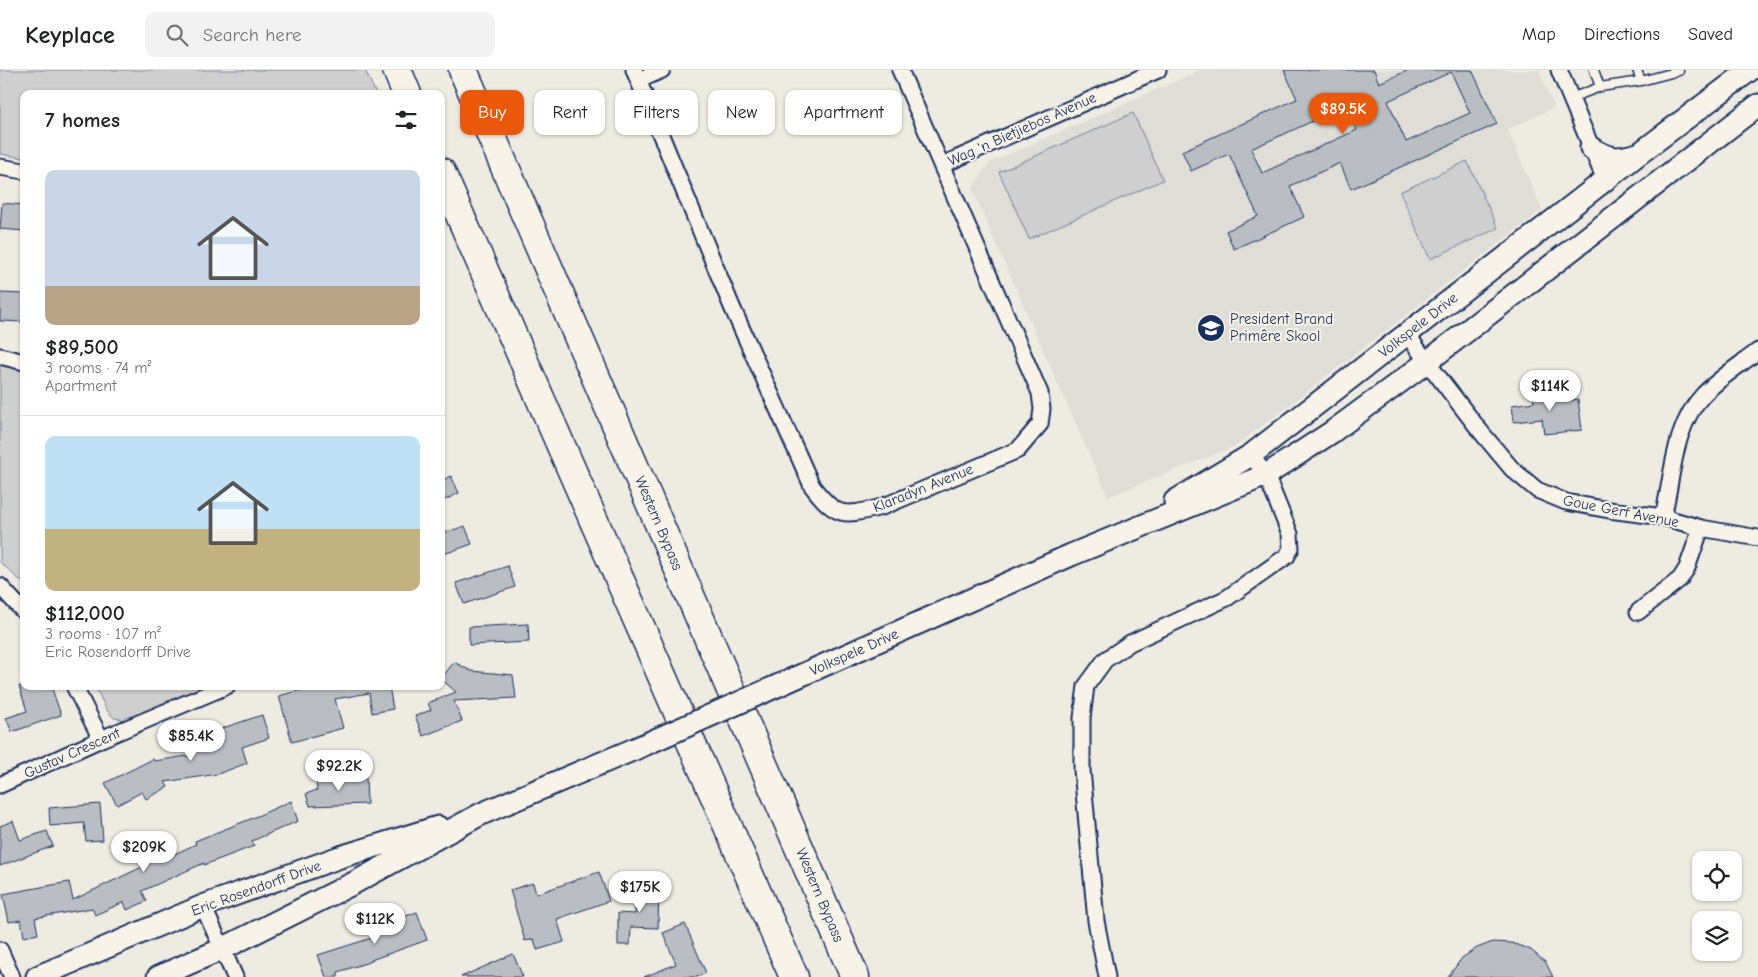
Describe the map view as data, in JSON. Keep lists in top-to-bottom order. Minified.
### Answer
{"streets":{"highway":["Western Bypass"],"street":["Wag 'n Bietjiebos Avenue","Volkspele Drive","Klaradyn Avenue","Goue Gerf Avenue","Gustav Crescent","Eric Rosendorff Drive"]},"crossings":[["Wag 'n Bietjiebos Avenue","Klaradyn Avenue"],["Volkspele Drive","Goue Gerf Avenue"],["Volkspele Drive","Eric Rosendorff Drive"]],"places":{"school or university":["President Brand Primêre Skool"]},"page":{"header":"Keyplace","search":"Search here","nav":["Map","Directions","Saved"],"chip":["Buy","Rent","Filters","New","Apartment"],"heading":"7 homes","price":["$89.5K","$114K","$85.4K","$92.2K","$209K","$175K","$112K"],"list":[{"name":"$89,500","note":"3 rooms · 74 m² · Apartment"},{"name":"$112,000","note":"3 rooms · 107 m² · Eric Rosendorff Drive"}]}}
